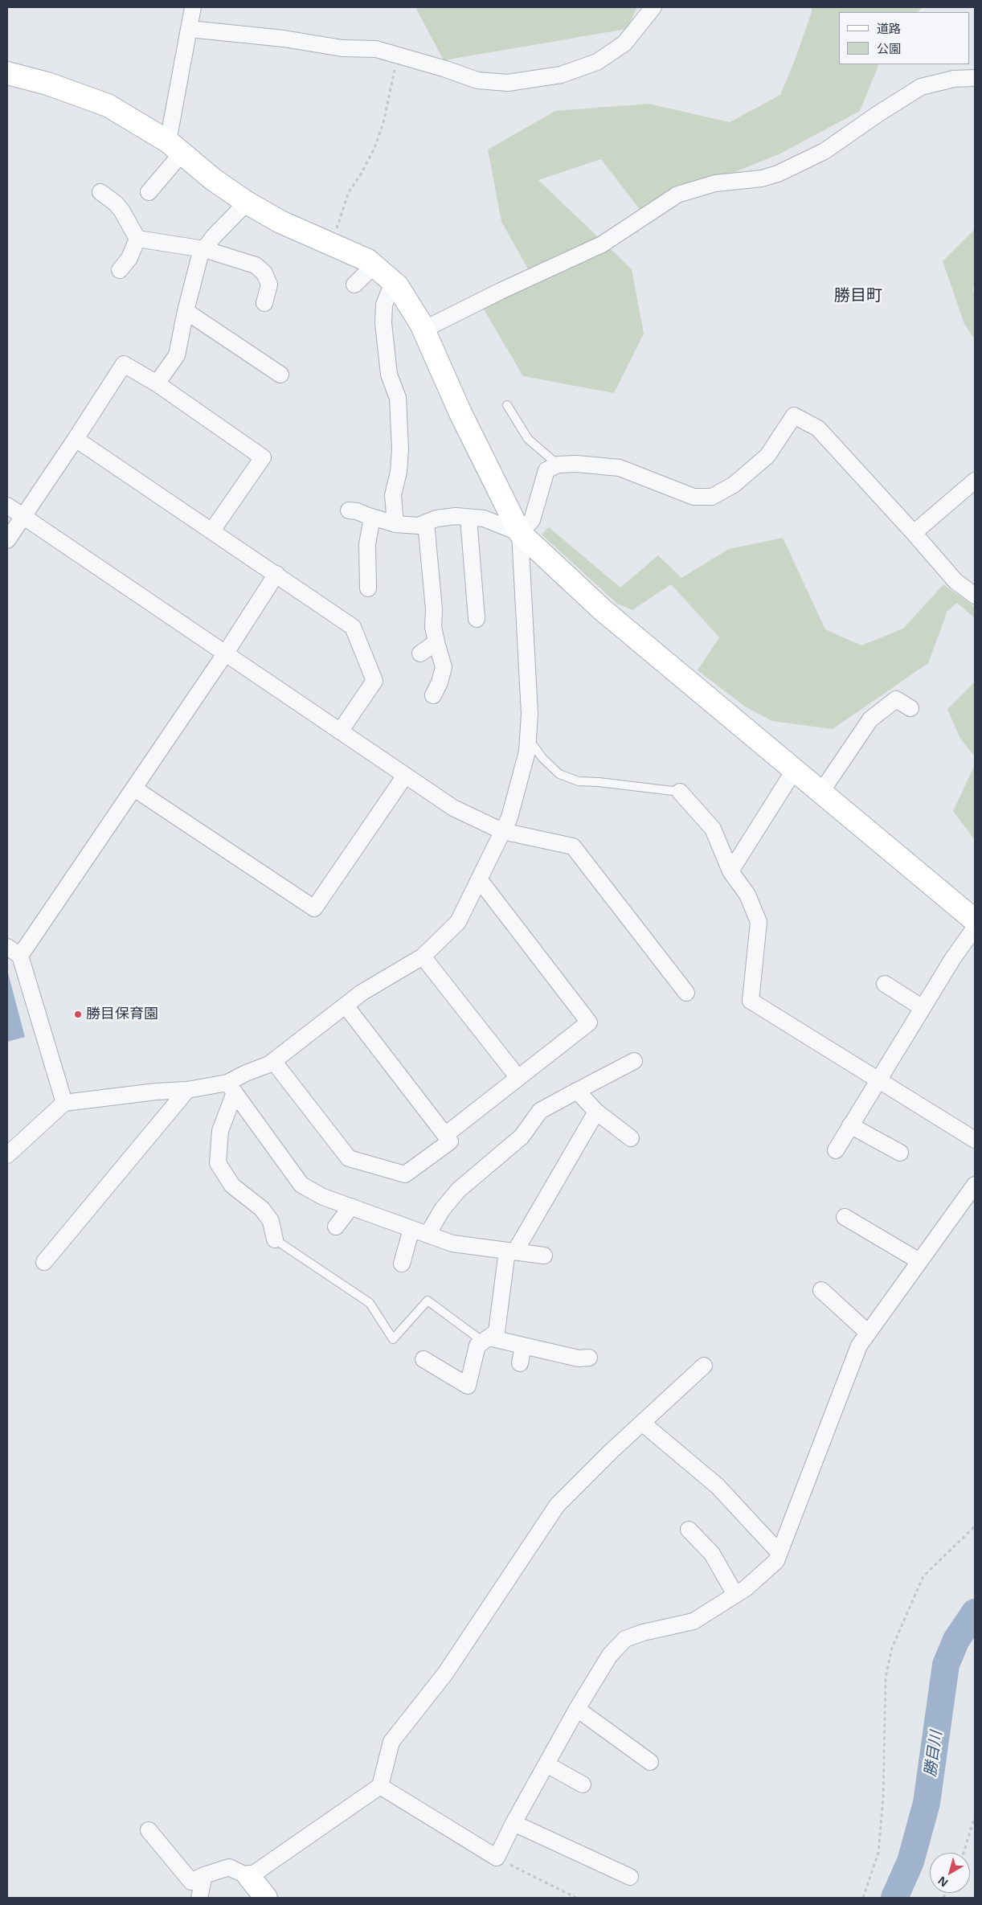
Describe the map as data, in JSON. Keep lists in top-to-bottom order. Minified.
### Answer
{"districts":["勝目町"],"water":["勝目川"],"places":["勝目保育園"],"legend":["道路","公園"],"north":"bottom left"}
